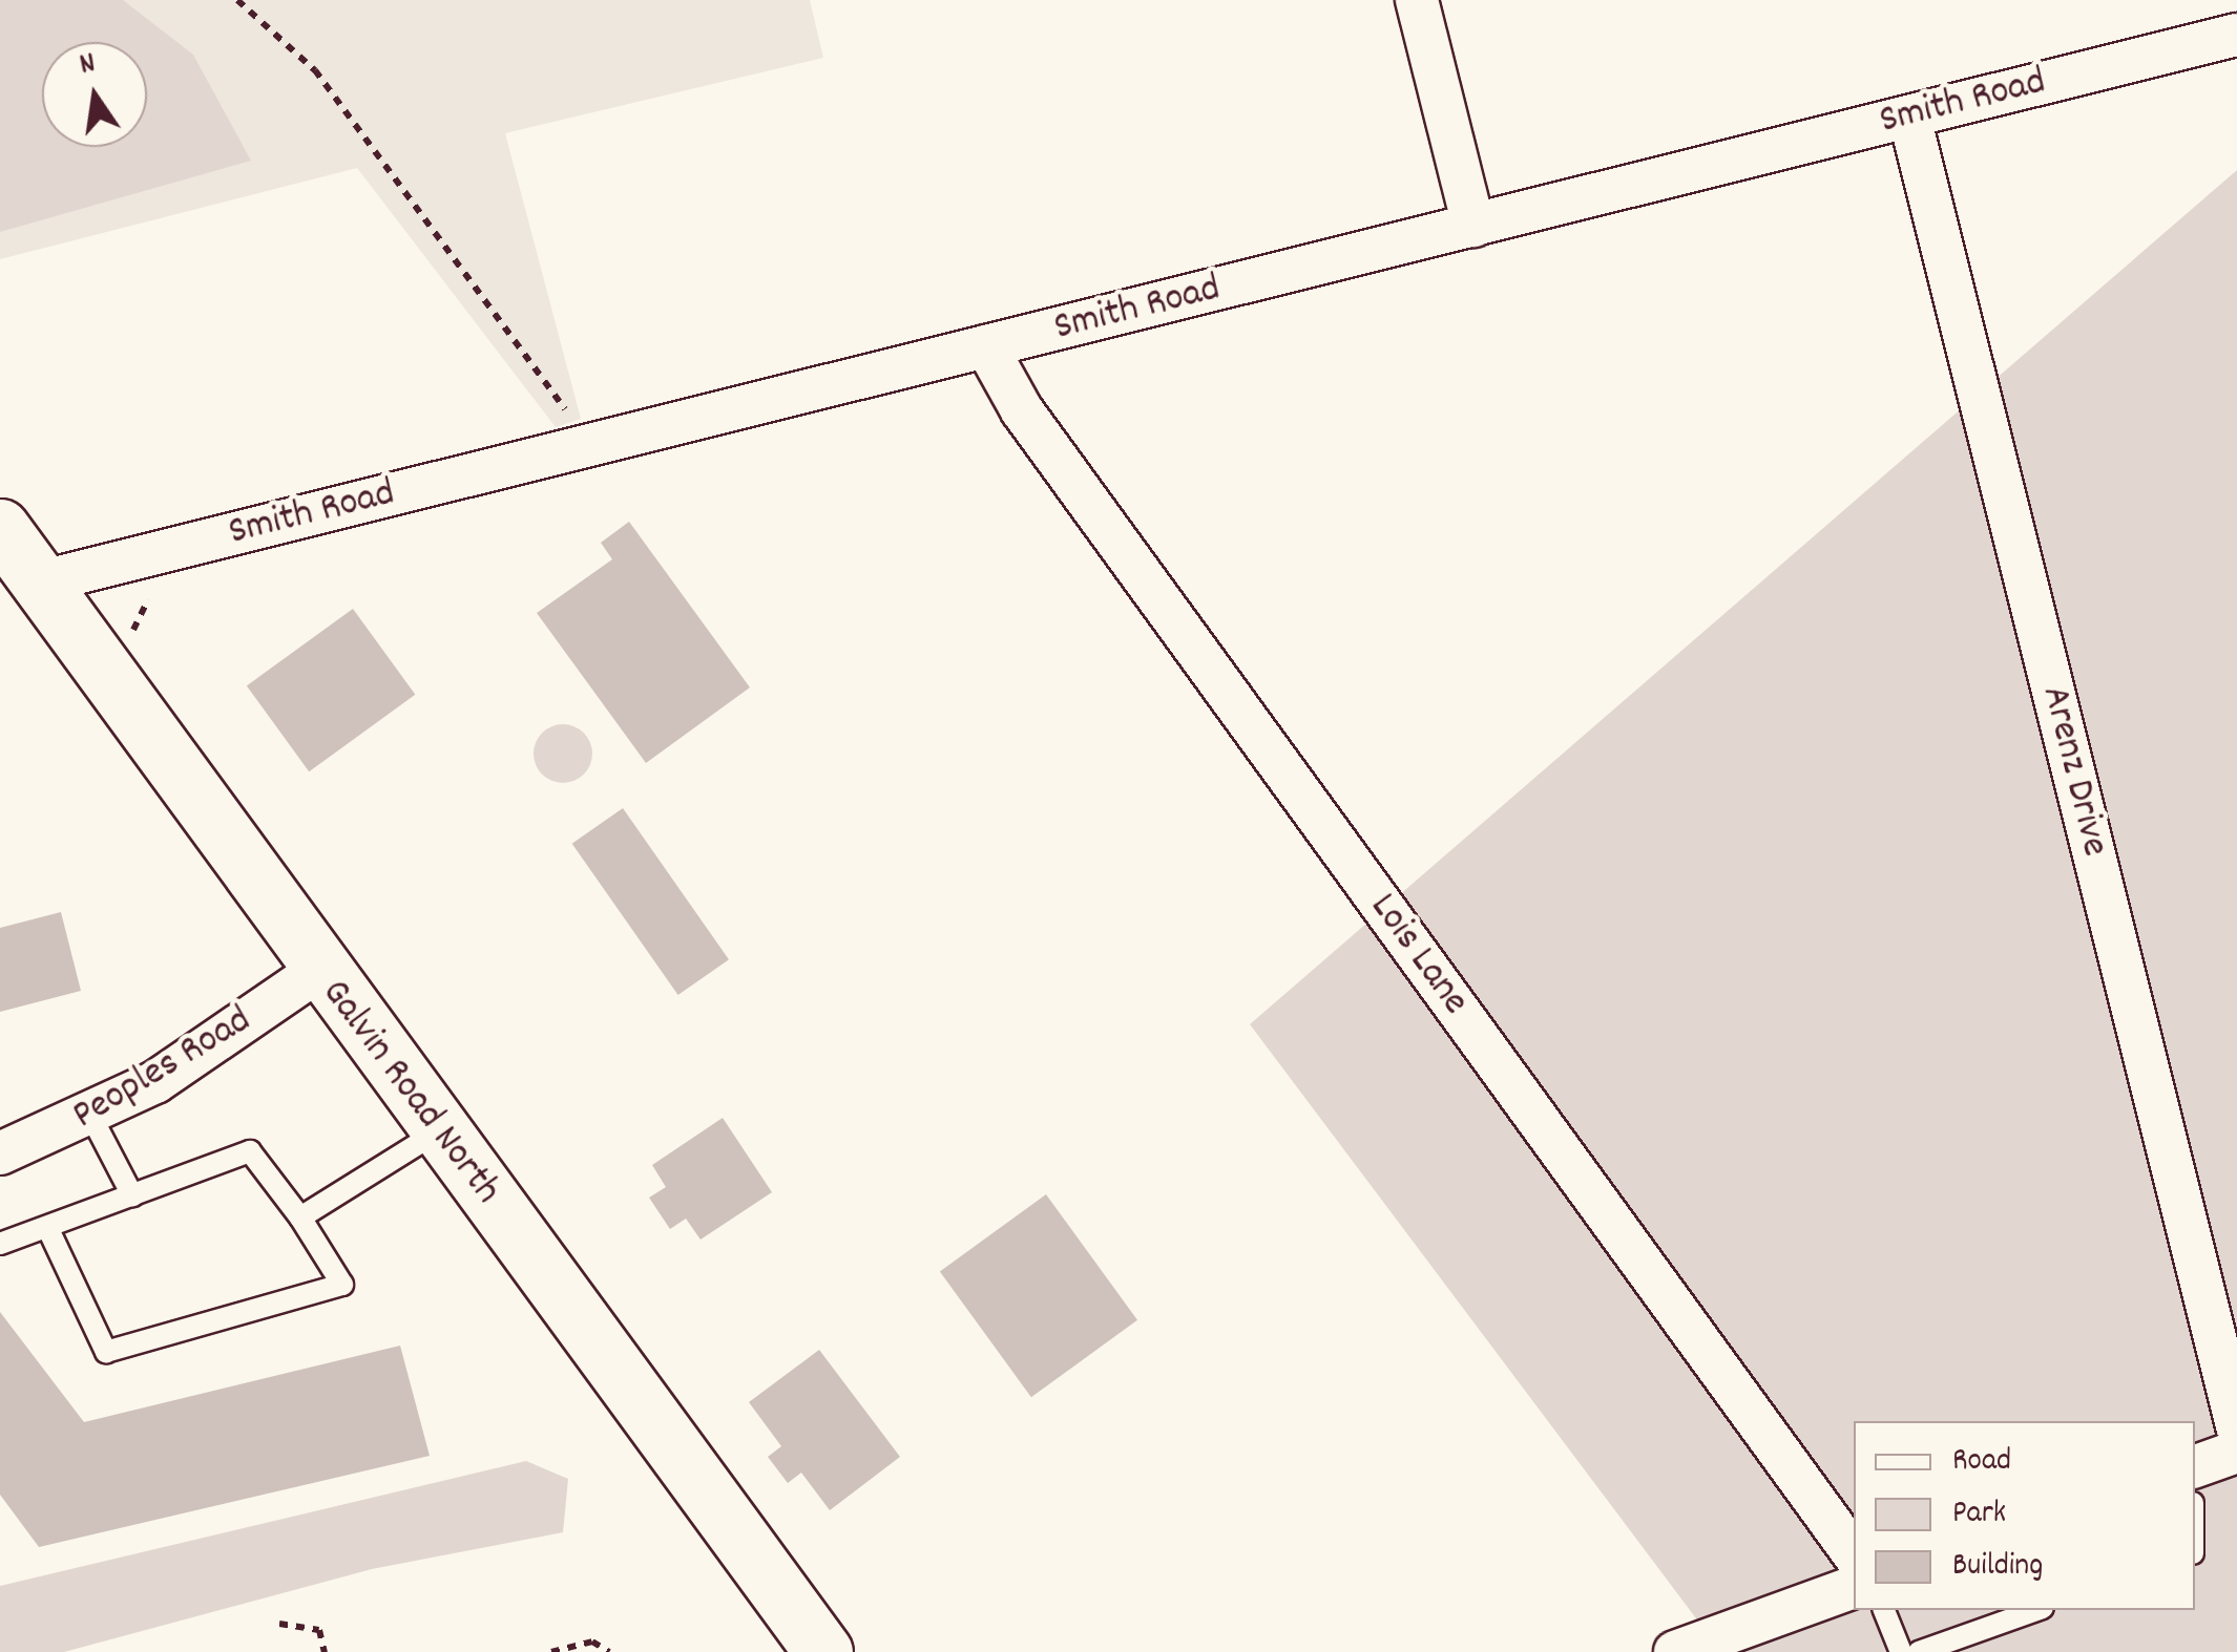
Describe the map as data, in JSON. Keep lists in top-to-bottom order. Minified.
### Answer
{"streets":{"main road":["Galvin Road North"],"street":["Smith Road","Arenz Drive","Lois Lane","Peoples Road"]},"crossings":[["Smith Road","Arenz Drive"],["Smith Road","Lois Lane"],["Smith Road","Galvin Road North"],["Peoples Road","Galvin Road North"]],"legend":["Road","Park","Building"],"north":"top"}
